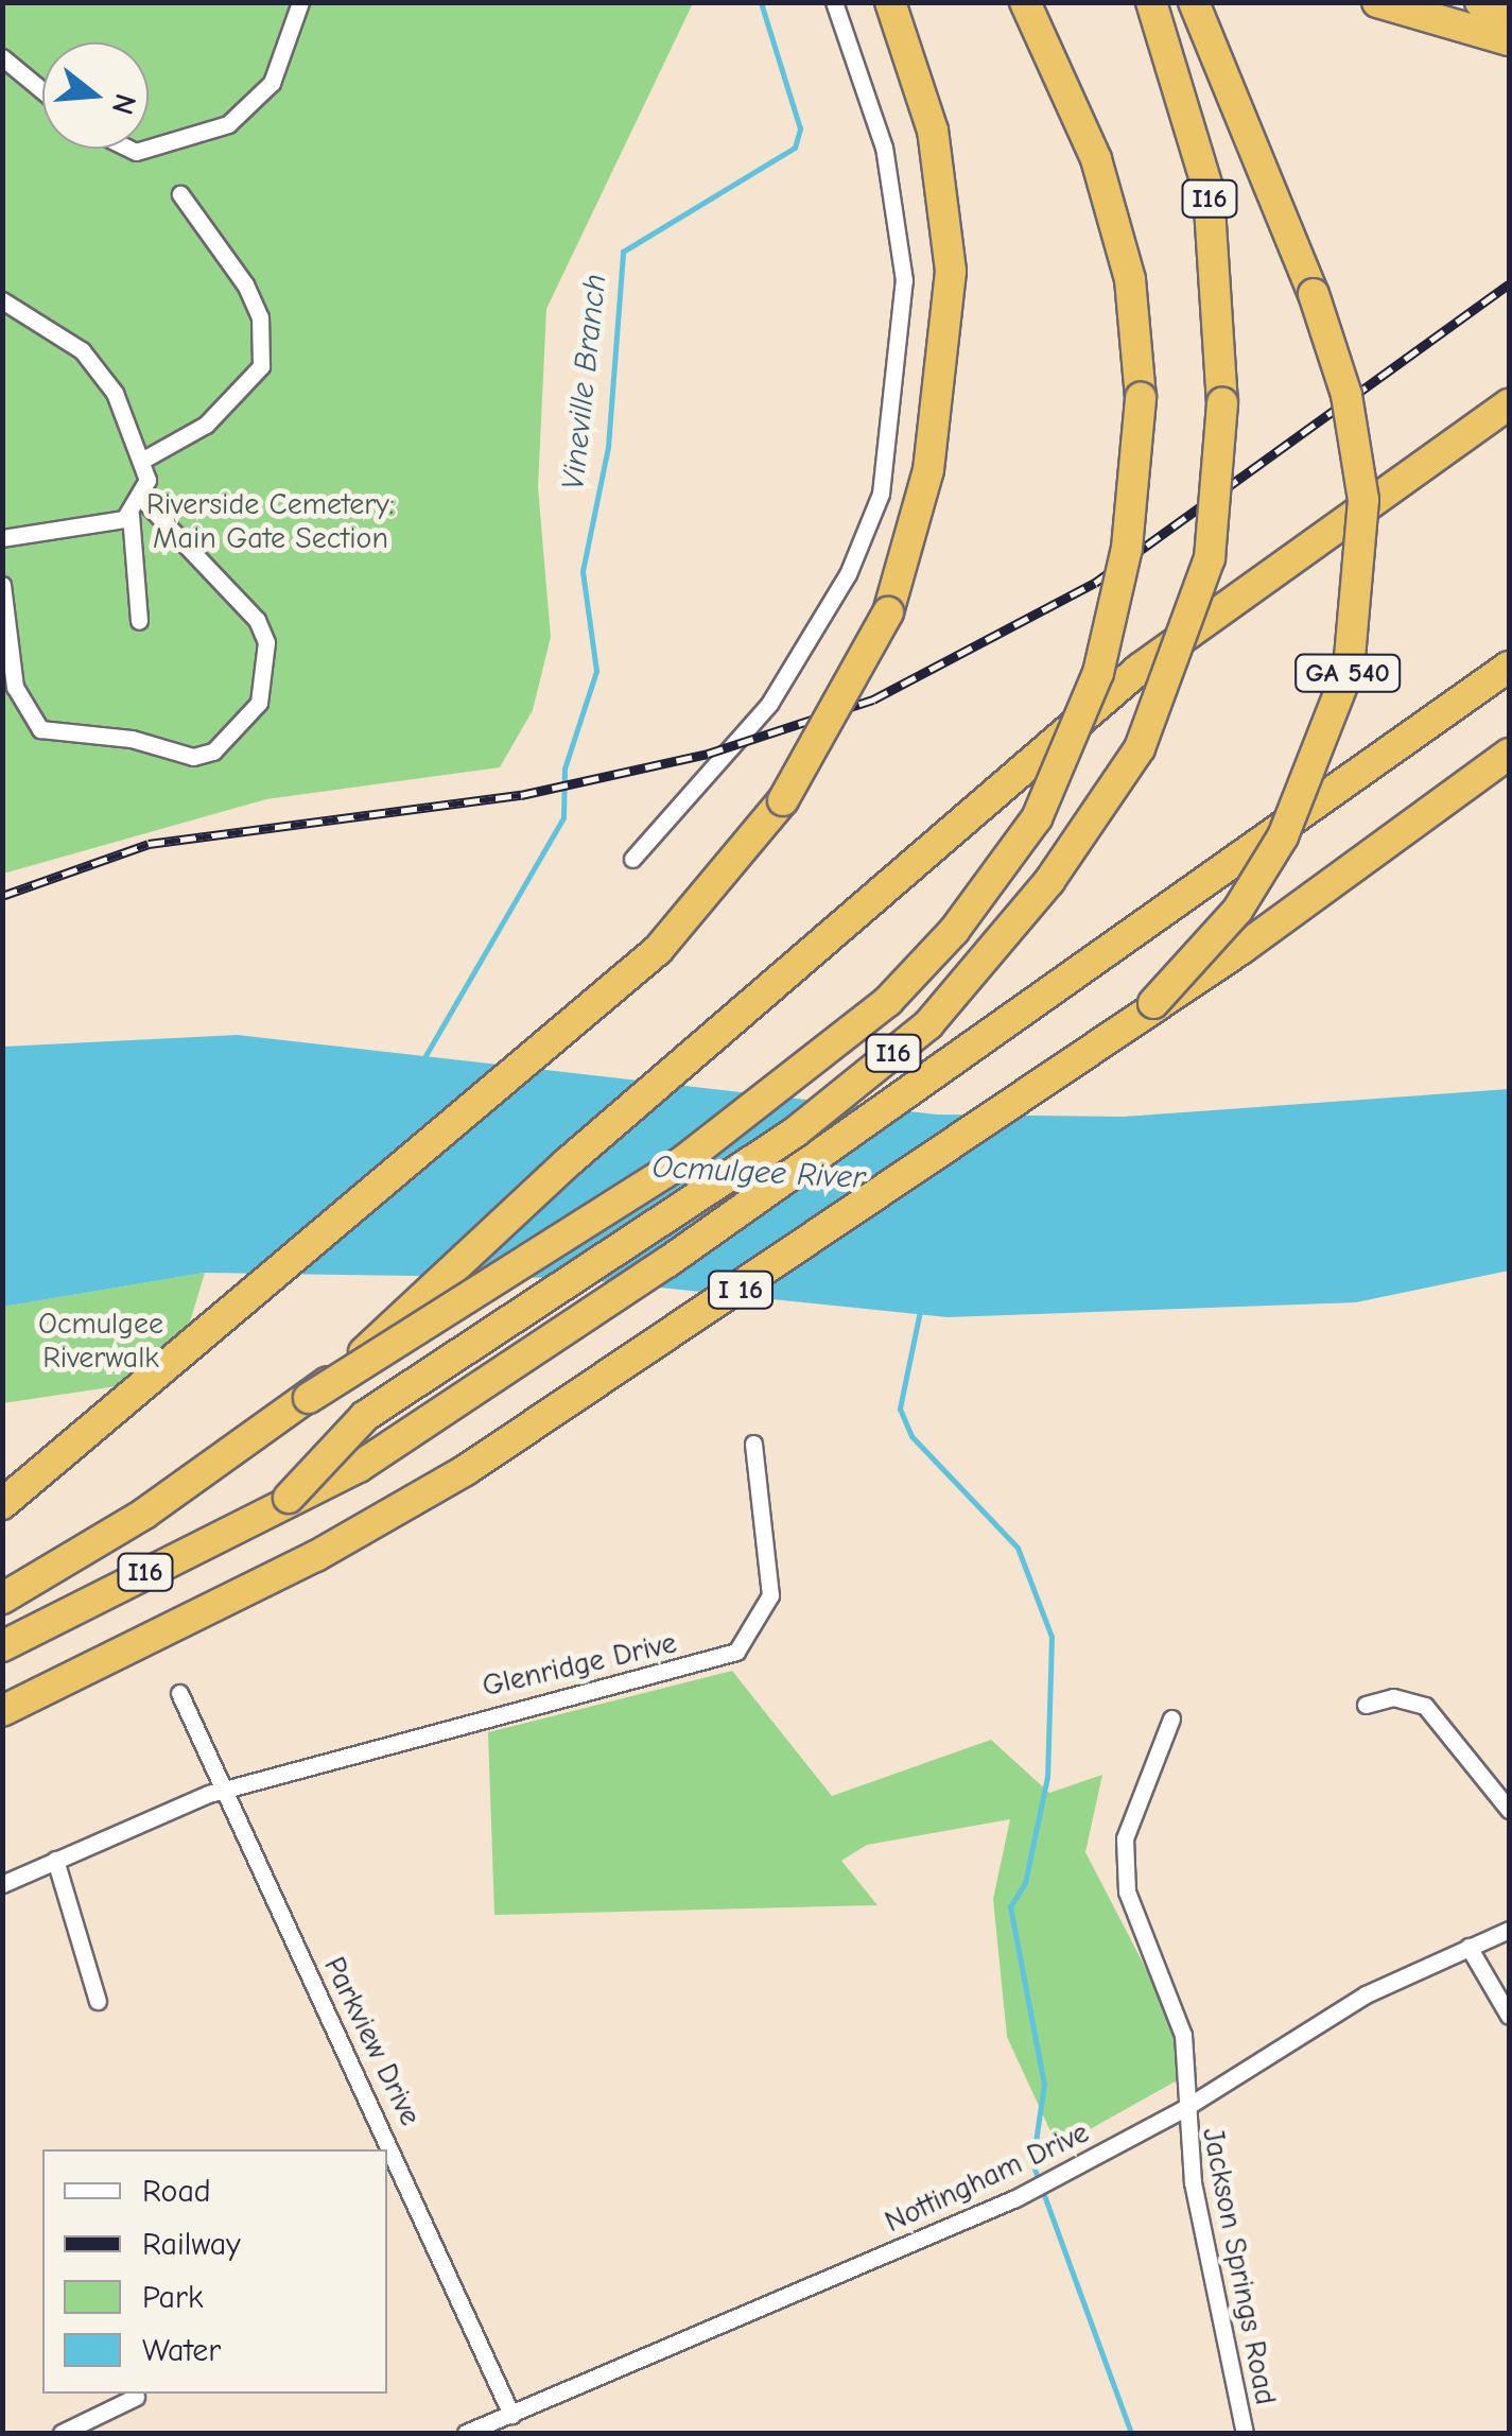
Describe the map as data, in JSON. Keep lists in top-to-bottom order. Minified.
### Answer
{"streets":{"highway":["I16","GA 540","I 16"],"street":["Glenridge Drive","Parkview Drive","Nottingham Drive","Jackson Springs Road"]},"crossings":[["GA 540","I 16"],["Glenridge Drive","Parkview Drive"],["Parkview Drive","Nottingham Drive"],["Nottingham Drive","Jackson Springs Road"]],"water":["Vineville Branch","Ocmulgee River"],"parks":["Riverside Cemetery: Main Gate Section","Ocmulgee Riverwalk"],"legend":["Road","Railway","Park","Water"],"north":"right"}
